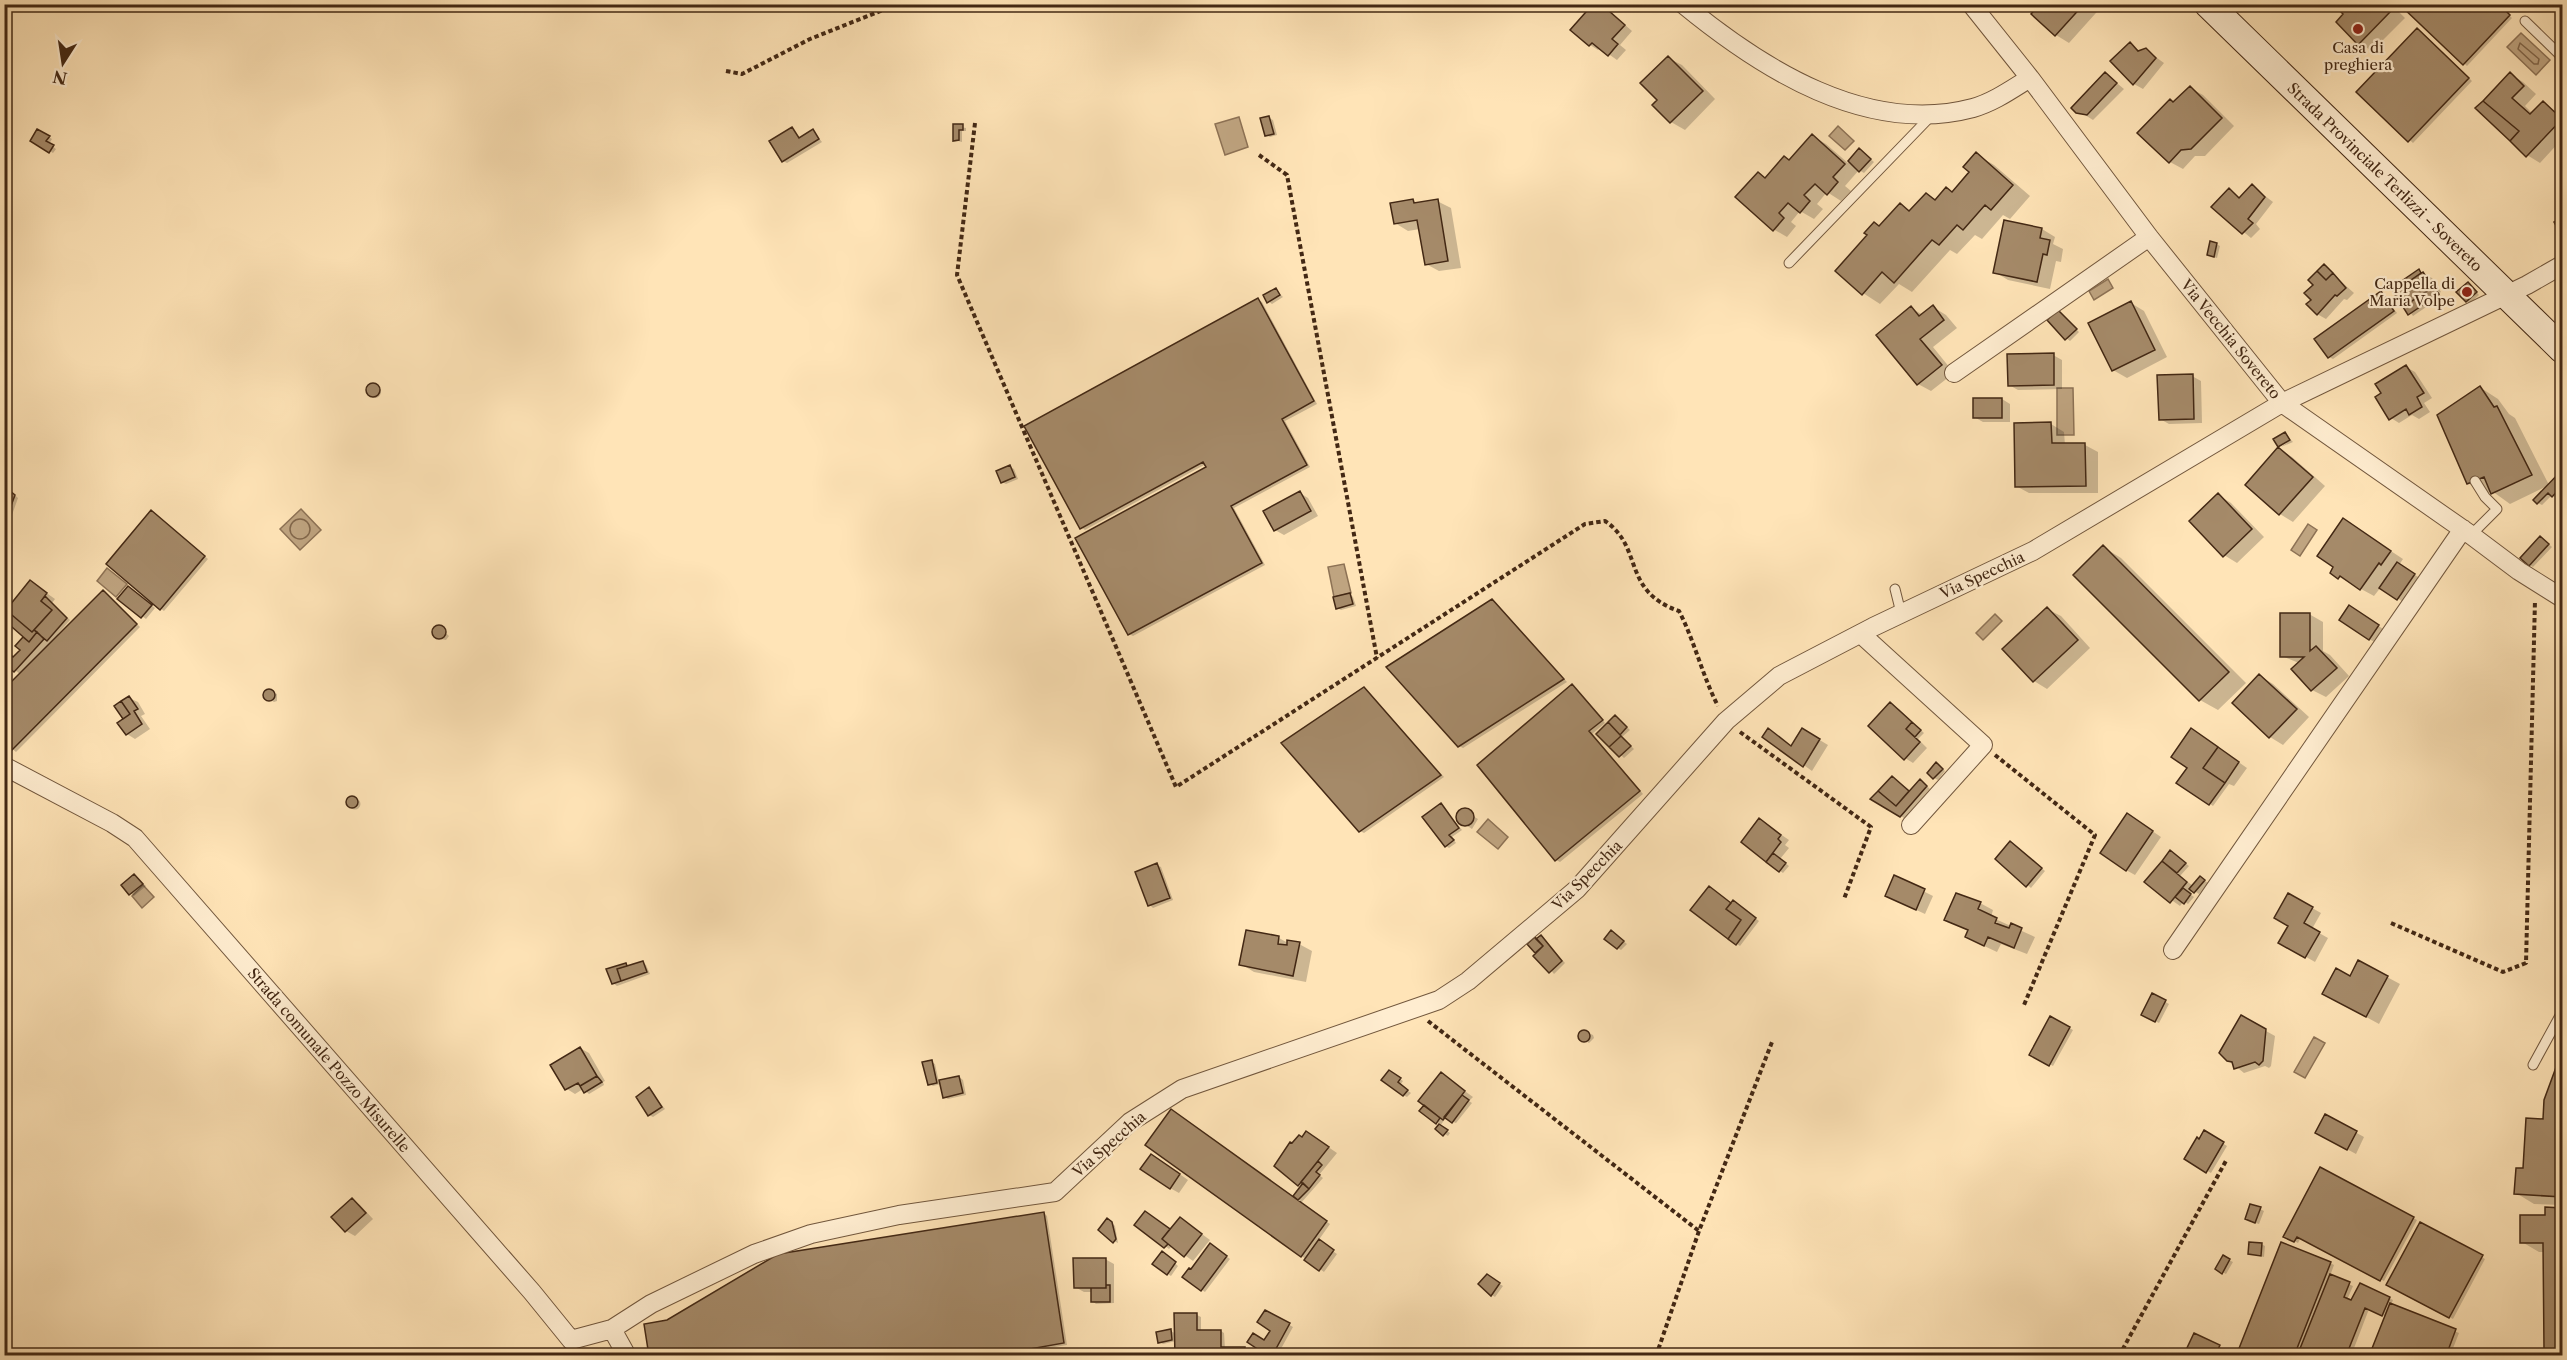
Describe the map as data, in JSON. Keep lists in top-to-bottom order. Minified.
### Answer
{"streets":{"main road":["Strada Provinciale Terlizzi - Sovereto"],"street":["Via Vecchia Sovereto","Via Specchia","Strada comunale Pozzo Misurelle"]},"crossings":[["Strada Provinciale Terlizzi - Sovereto","Via Specchia"],["Via Vecchia Sovereto","Via Specchia"],["Via Specchia","Strada comunale Pozzo Misurelle"]],"places":["Casa di preghiera","Cappella di Maria Volpe"],"north":"bottom"}
